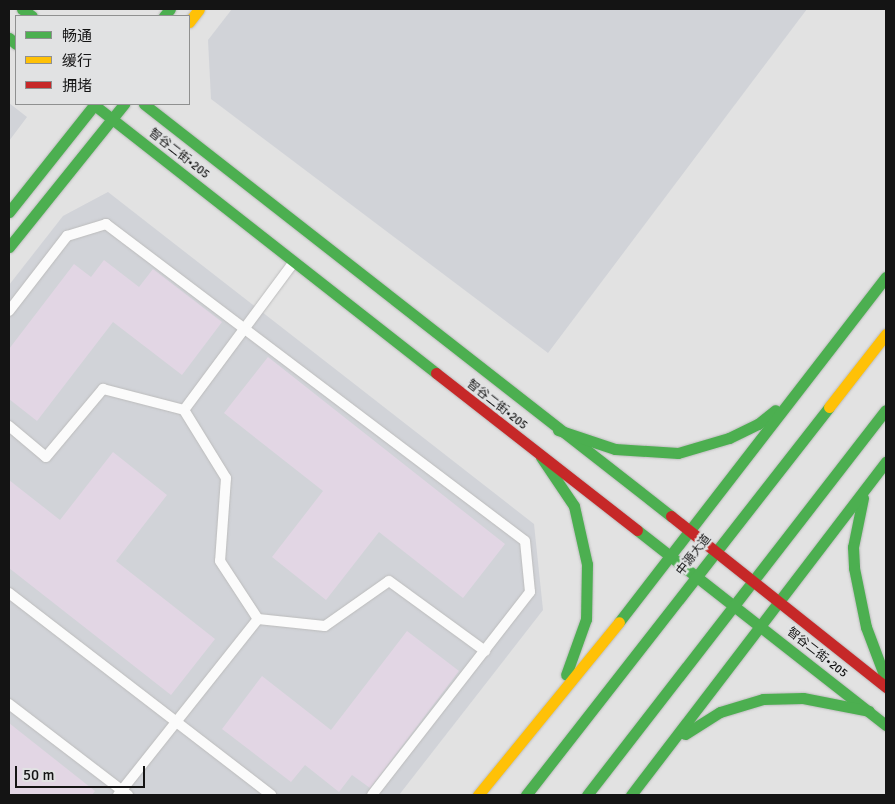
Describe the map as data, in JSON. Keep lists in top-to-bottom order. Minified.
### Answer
{"streets":{"main road":["智谷二街•205","中源大道"]},"crossings":[["智谷二街•205","中源大道"]],"legend":["畅通","缓行","拥堵"],"scale_bar":"50 m"}
